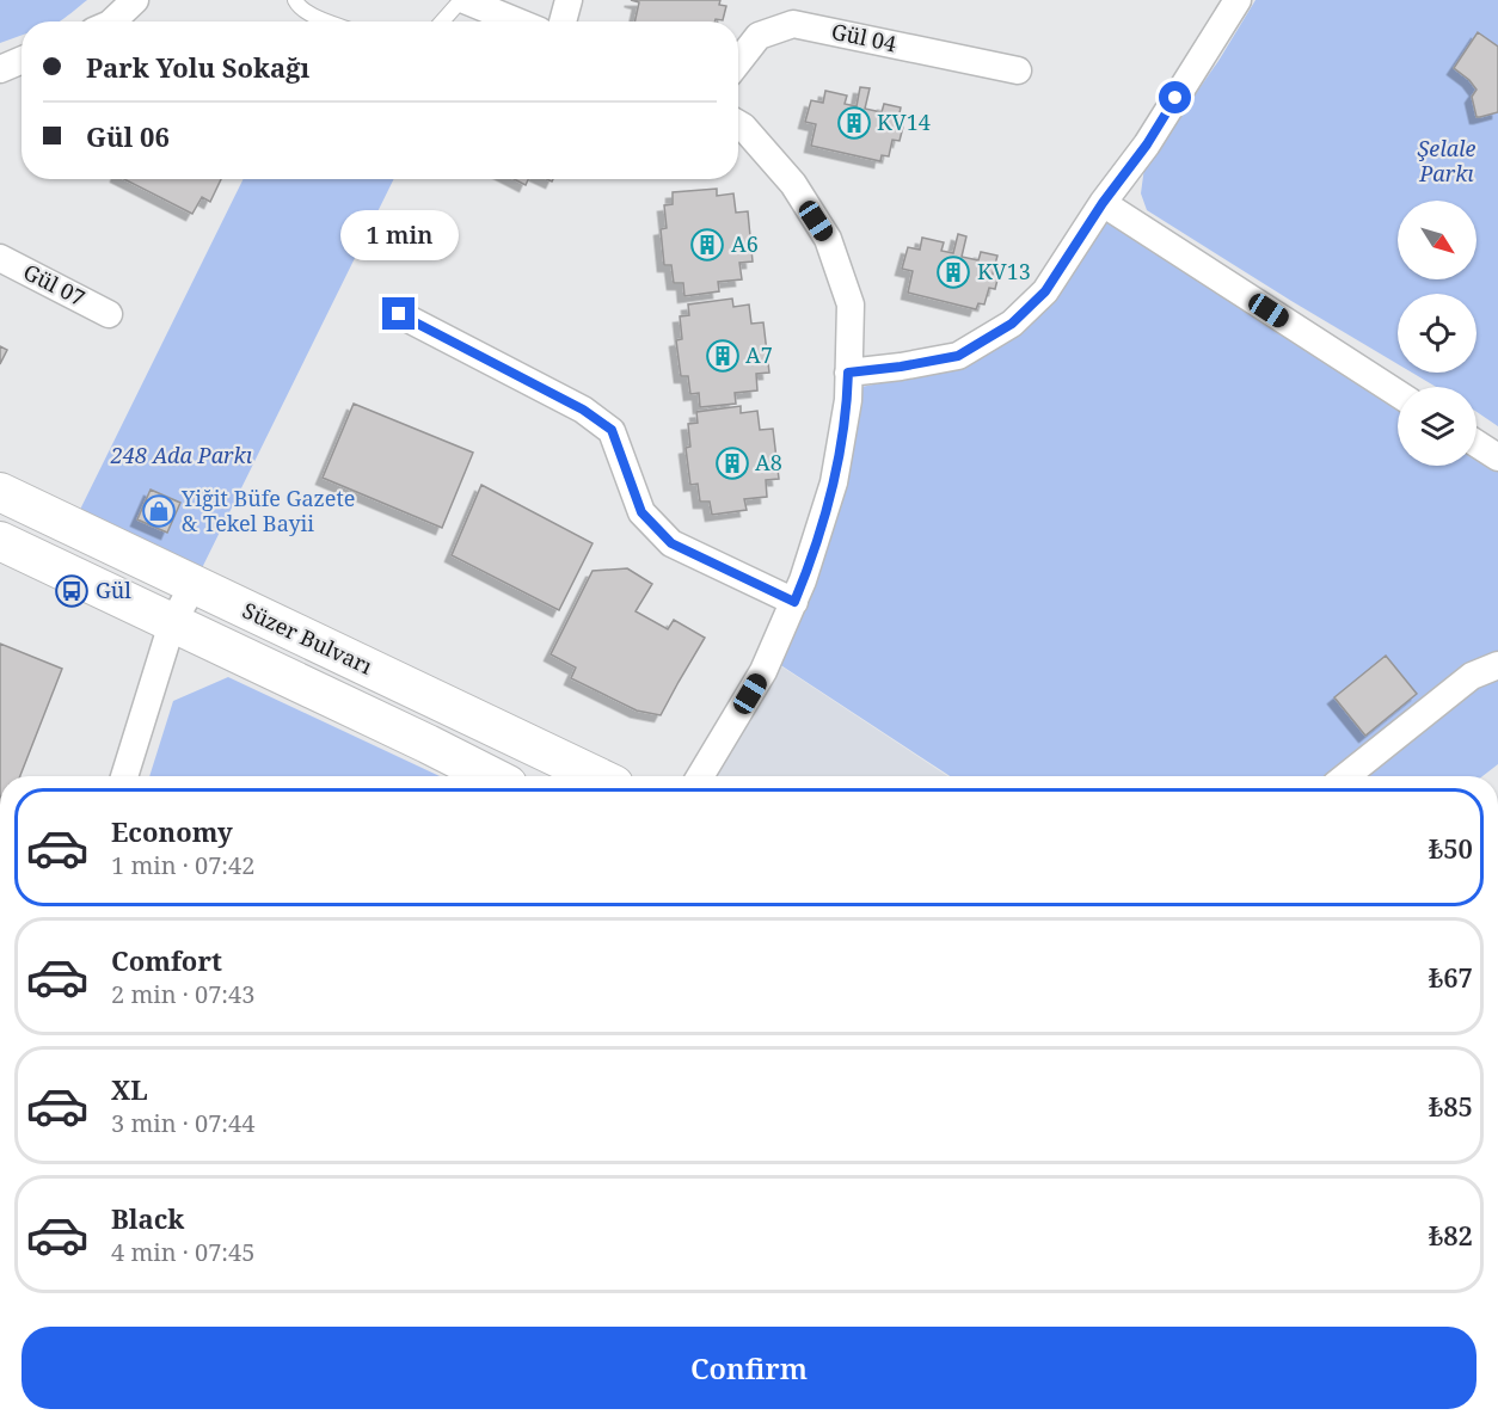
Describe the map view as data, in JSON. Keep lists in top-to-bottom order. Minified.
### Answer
{"streets":{"main road":["Süzer Bulvarı"],"street":["Gül 04","Gül 07"]},"parks":["Şelale Parkı","248 Ada Parkı"],"places":{"building":["KV14","A6","KV13","A7","A8"],"shop":["Yiğit Büfe Gazete & Tekel Bayii"],"bus stop":["Gül"]},"north":"bottom right","page":{"banner":["Park Yolu Sokağı","Gül 06"],"bubble":"1 min","list":[{"name":"Economy","note":"1 min · 07:42","value":"₺50"},{"name":"Comfort","note":"2 min · 07:43","value":"₺67"},{"name":"XL","note":"3 min · 07:44","value":"₺85"},{"name":"Black","note":"4 min · 07:45","value":"₺82"}],"buttons":"Confirm"}}
